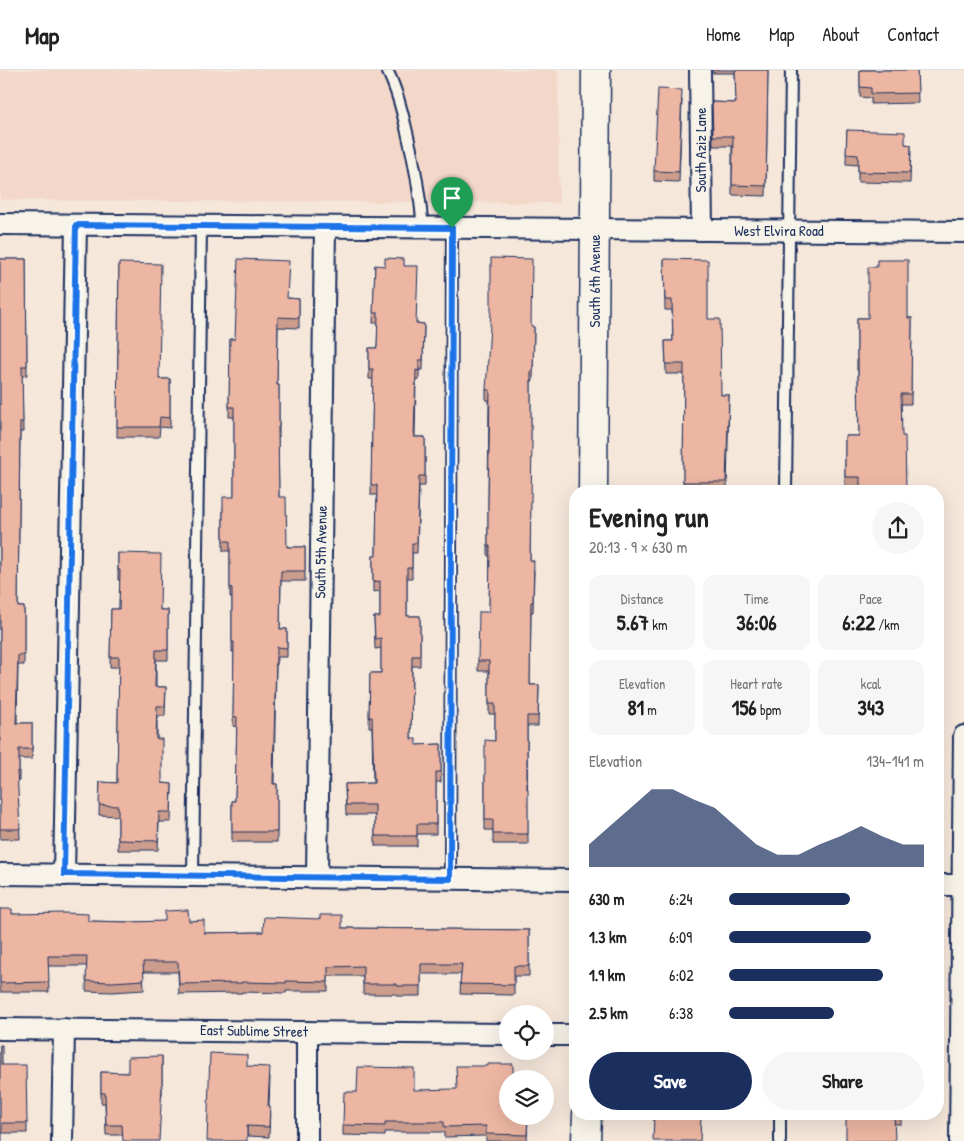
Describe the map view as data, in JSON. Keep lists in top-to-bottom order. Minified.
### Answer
{"streets":{"street":["South Aziz Lane","West Elvira Road","South 6th Avenue","South 5th Avenue","East Sublime Street"]},"crossings":[["South Aziz Lane","West Elvira Road"],["West Elvira Road","South 6th Avenue"],["West Elvira Road","South 5th Avenue"]],"page":{"header":"Map","nav":["Home","Map","About","Contact"],"heading":["Evening run","20:13 · 9 × 630 m"],"stats":[["Distance","5.67 km"],["Time","36:06"],["Pace","6:22 /km"],["Elevation","81 m"],["Heart rate","156 bpm"],["kcal","343"]],"chart":["Elevation","134–141 m"],"list":[{"name":"630 m","note":"6:24"},{"name":"1.3 km","note":"6:09"},{"name":"1.9 km","note":"6:02"},{"name":"2.5 km","note":"6:38"}],"buttons":["Save","Share"]}}
